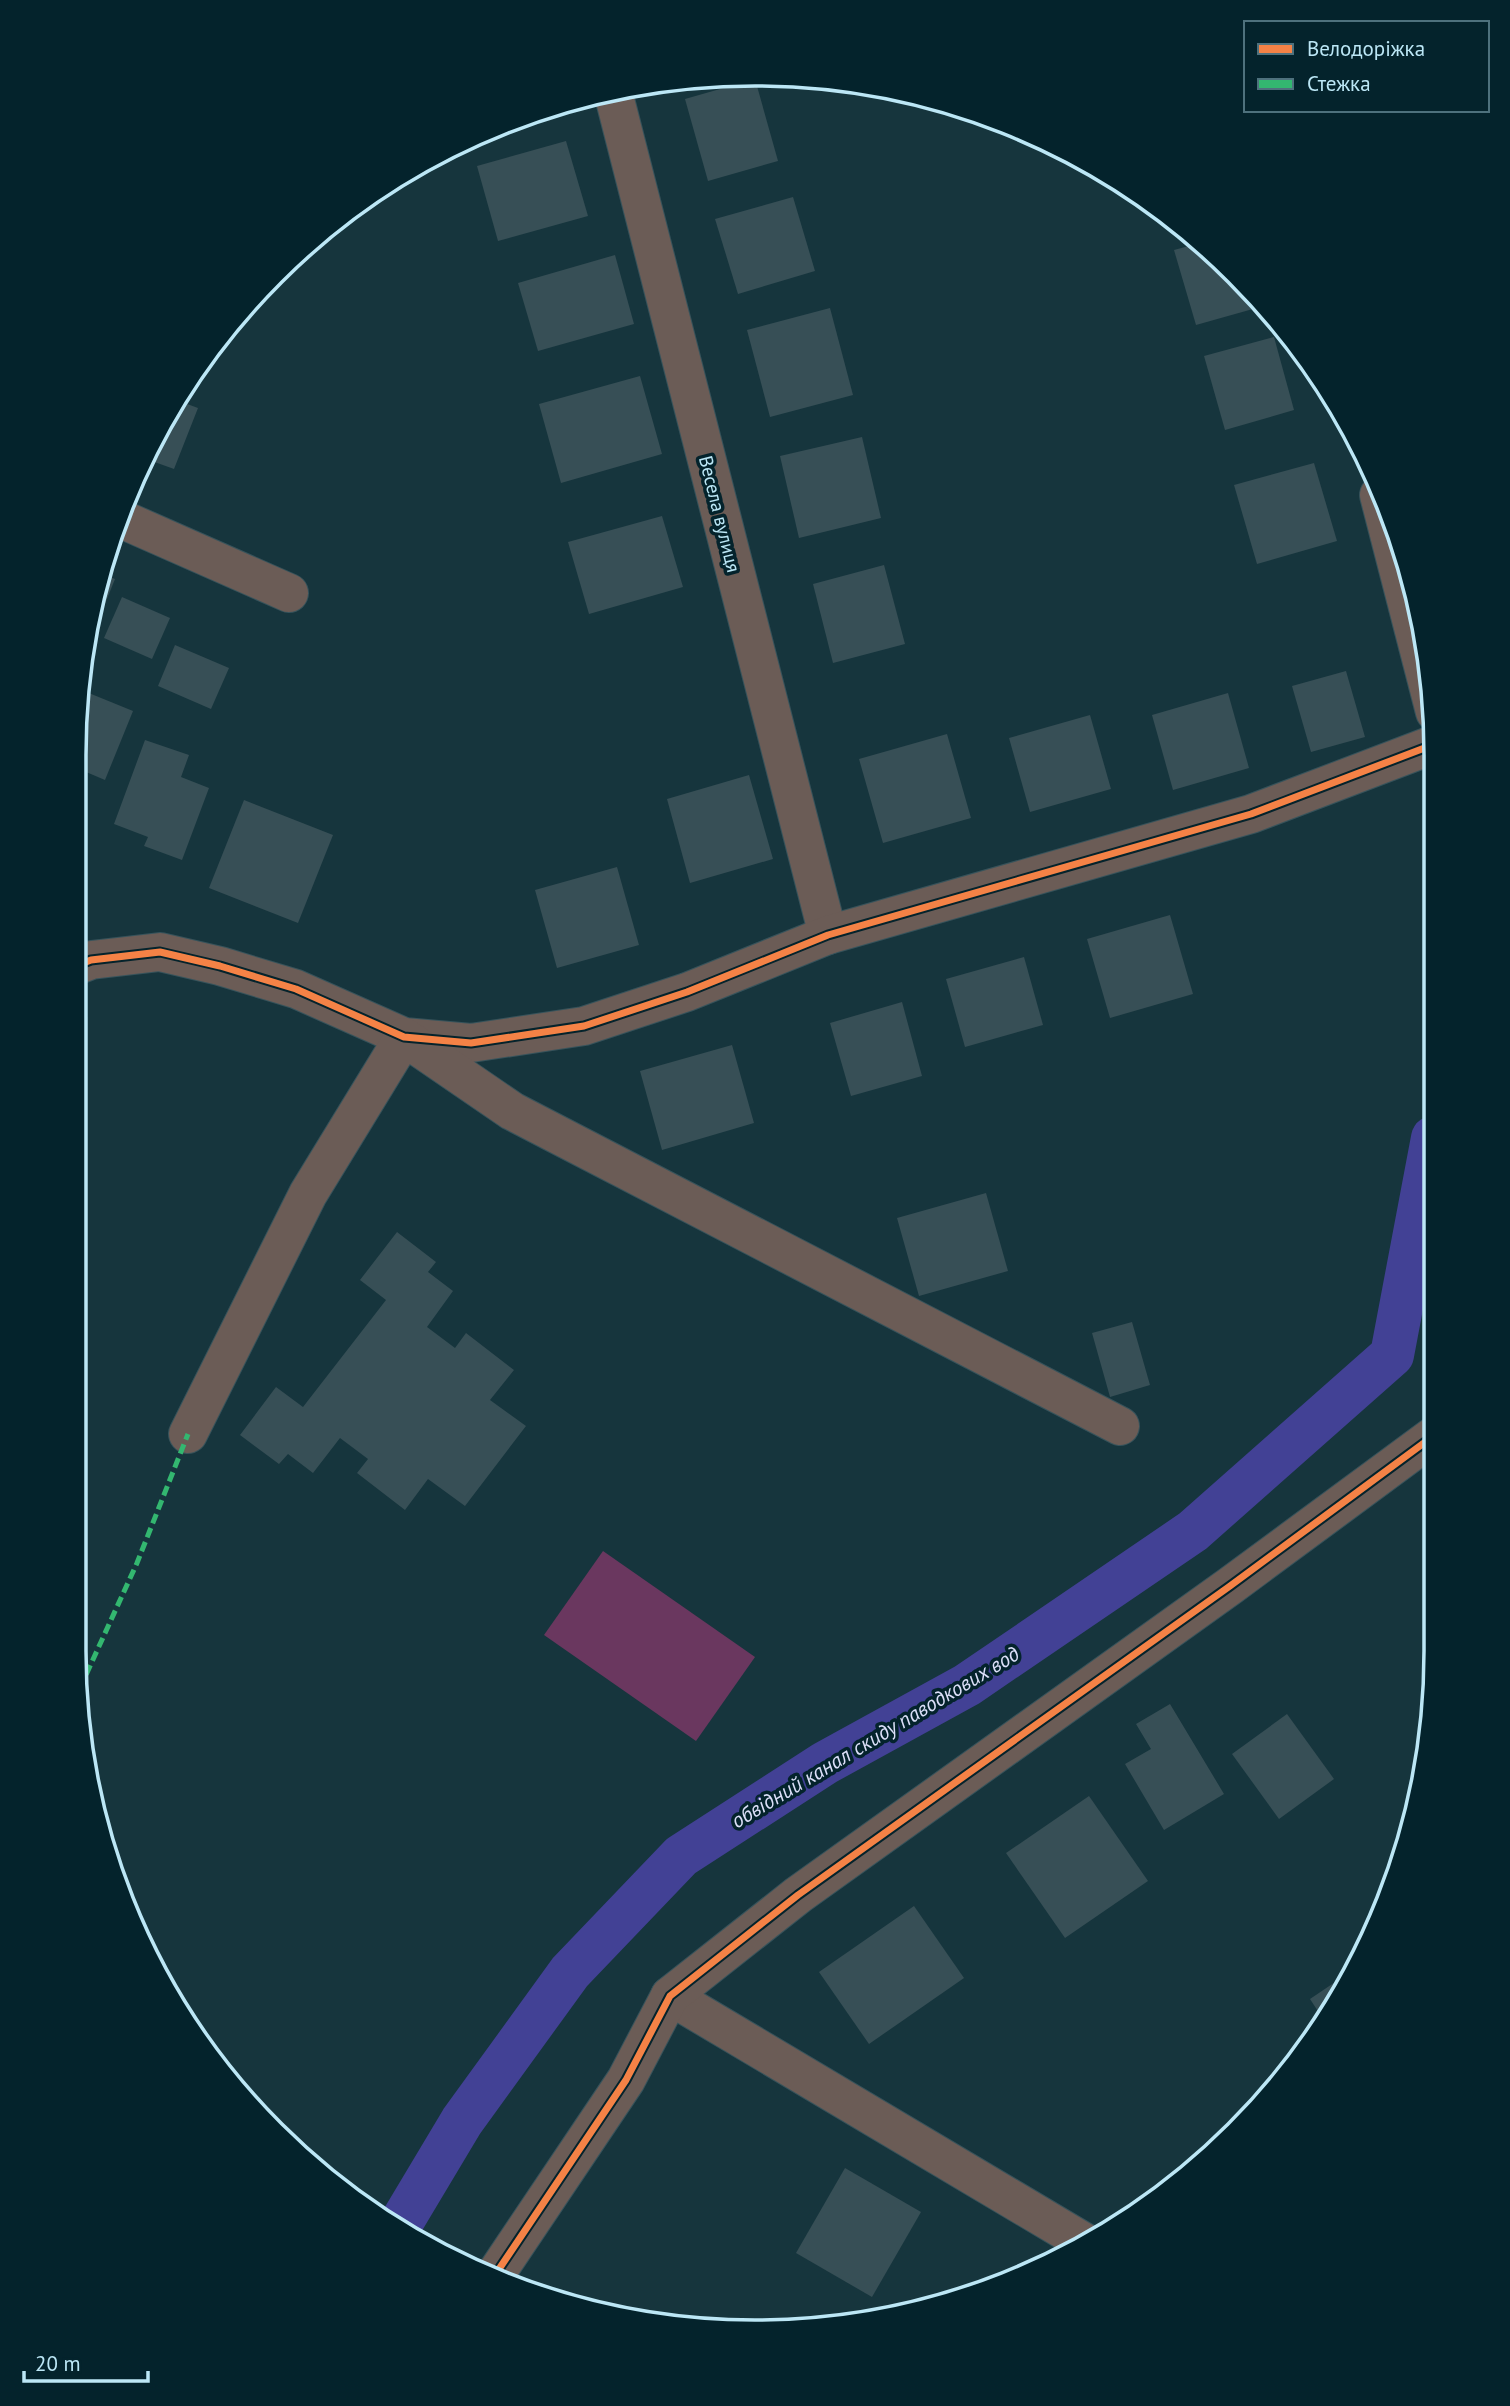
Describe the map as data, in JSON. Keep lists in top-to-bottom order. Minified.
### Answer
{"streets":{"street":["Весела вулиця"]},"water":["обвідний канал скиду паводкових вод"],"legend":["Велодоріжка","Стежка"],"scale_bar":"20 m"}
